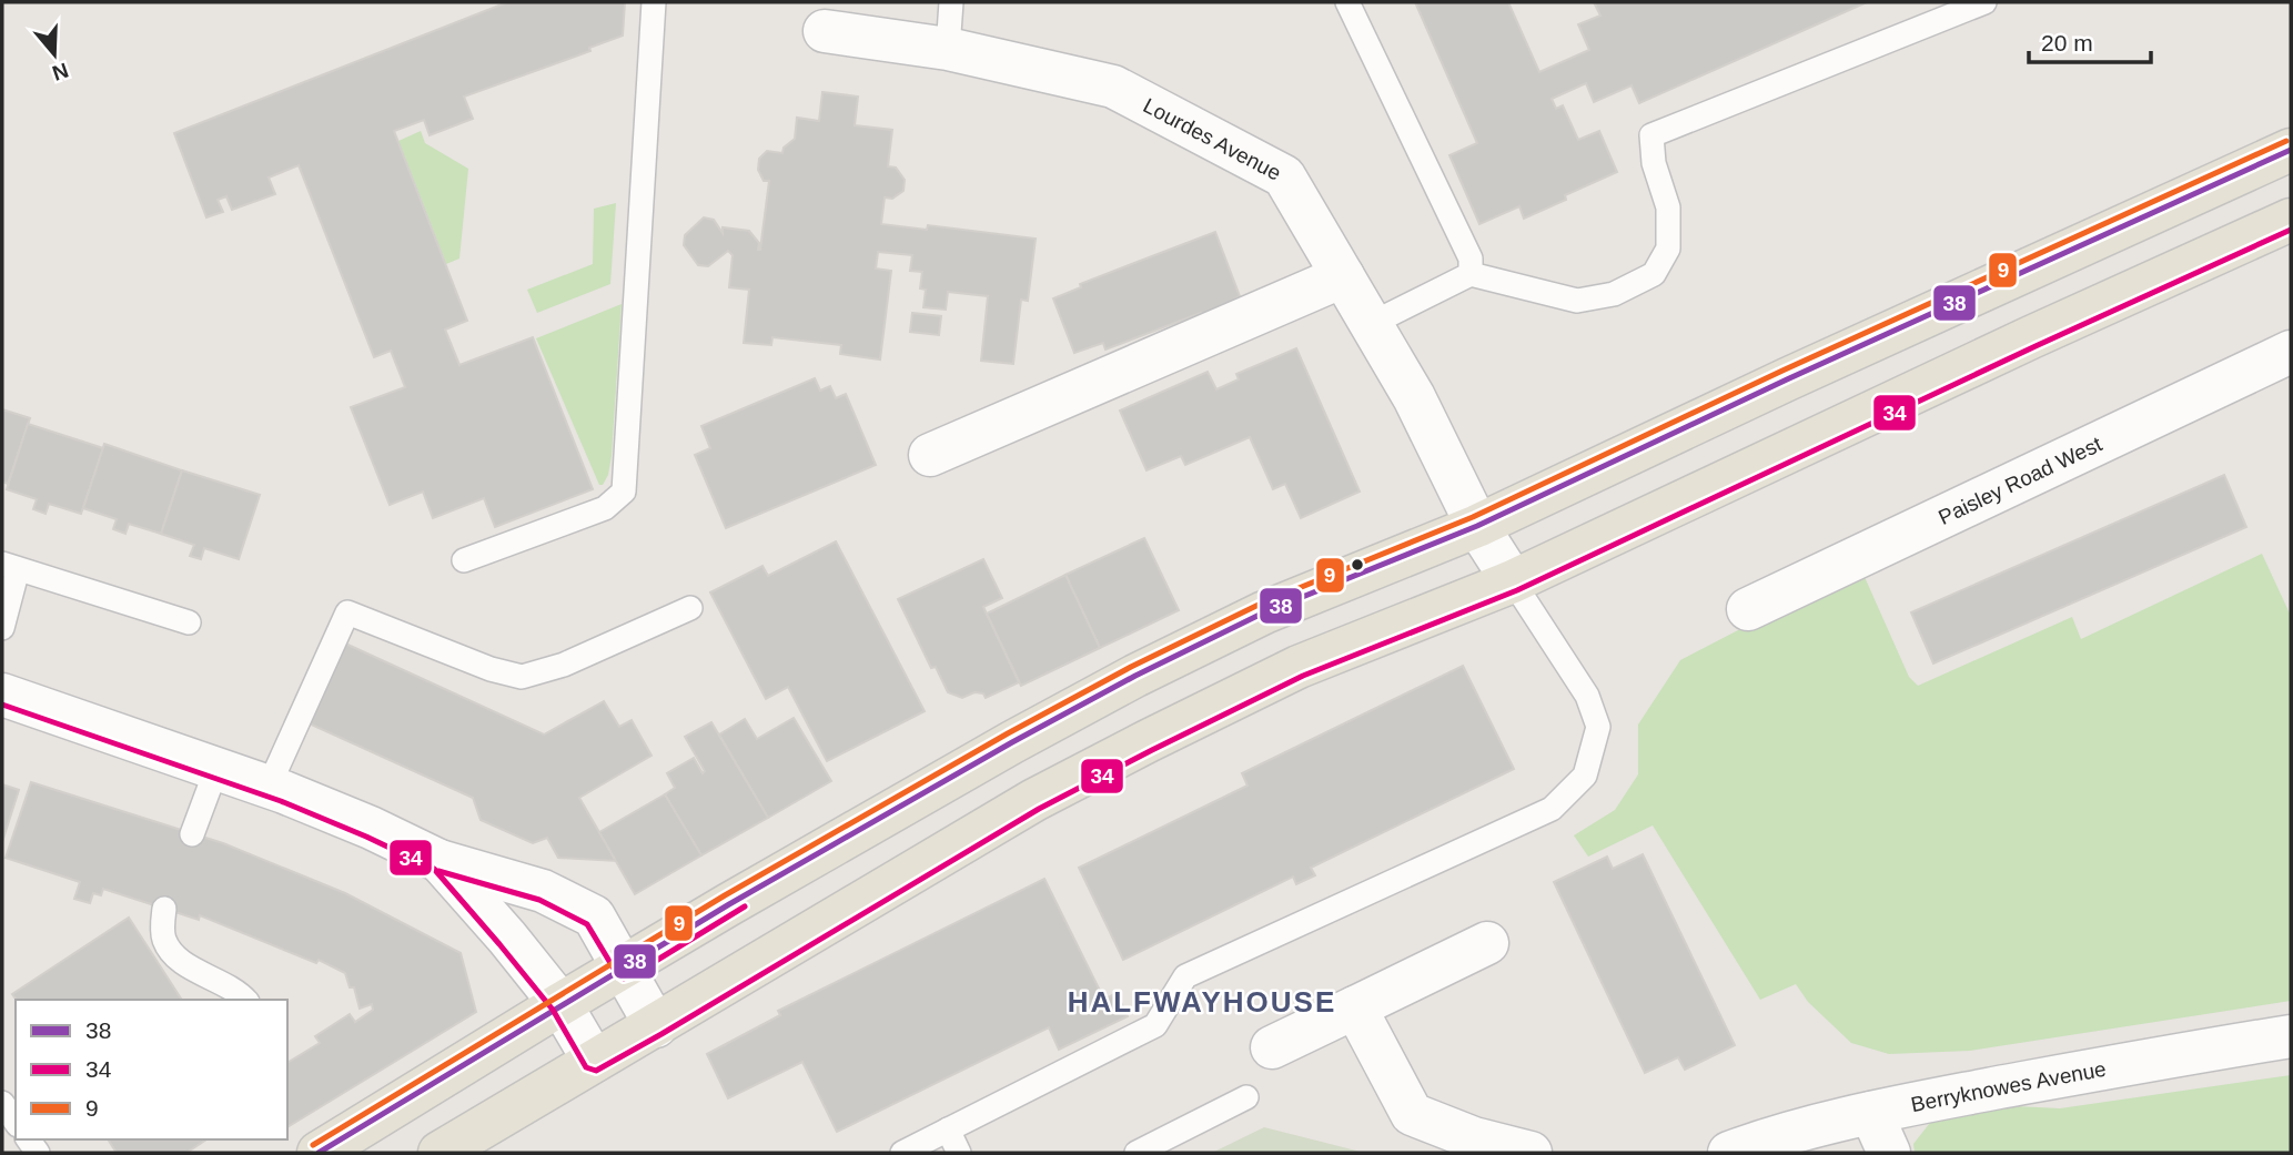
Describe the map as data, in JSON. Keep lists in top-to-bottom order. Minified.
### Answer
{"streets":{"street":["Lourdes Avenue","Paisley Road West","Berryknowes Avenue"]},"districts":["HALFWAYHOUSE"],"lines":["transit line 9","transit line 38","transit line 34"],"legend":["38","34","9"],"scale_bar":"20 m","north":"bottom"}
